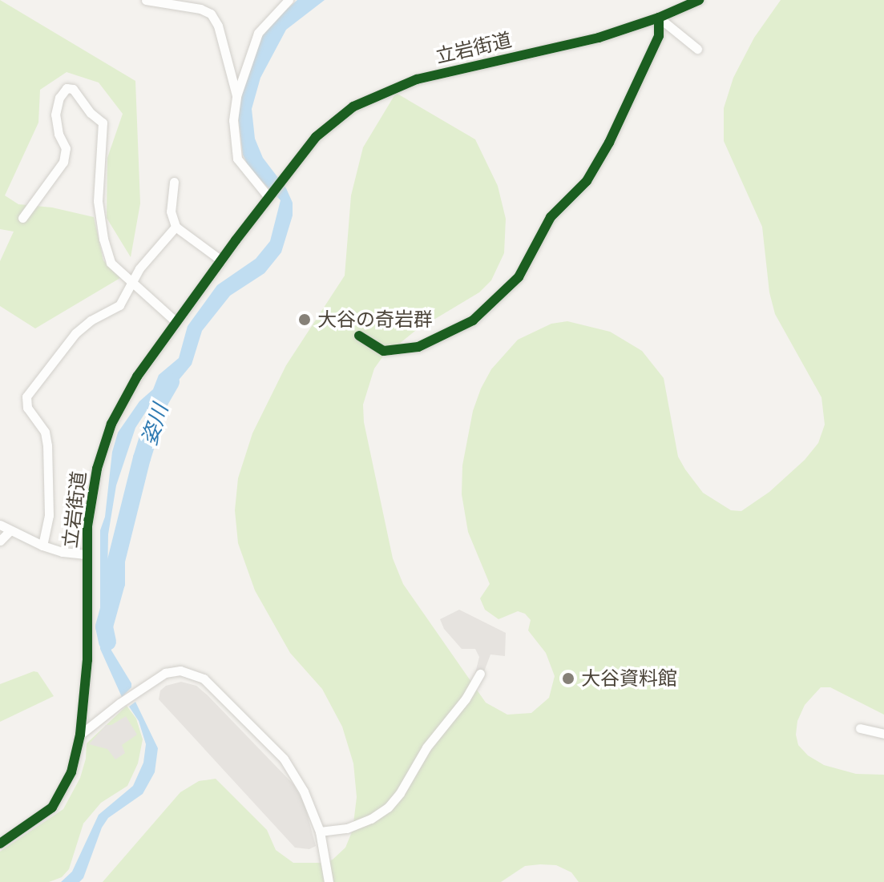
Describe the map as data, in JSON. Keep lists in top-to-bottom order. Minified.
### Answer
{"streets":{"street":["立岩街道"]},"water":["姿川"],"places":["大谷の奇岩群","大谷資料館"]}
